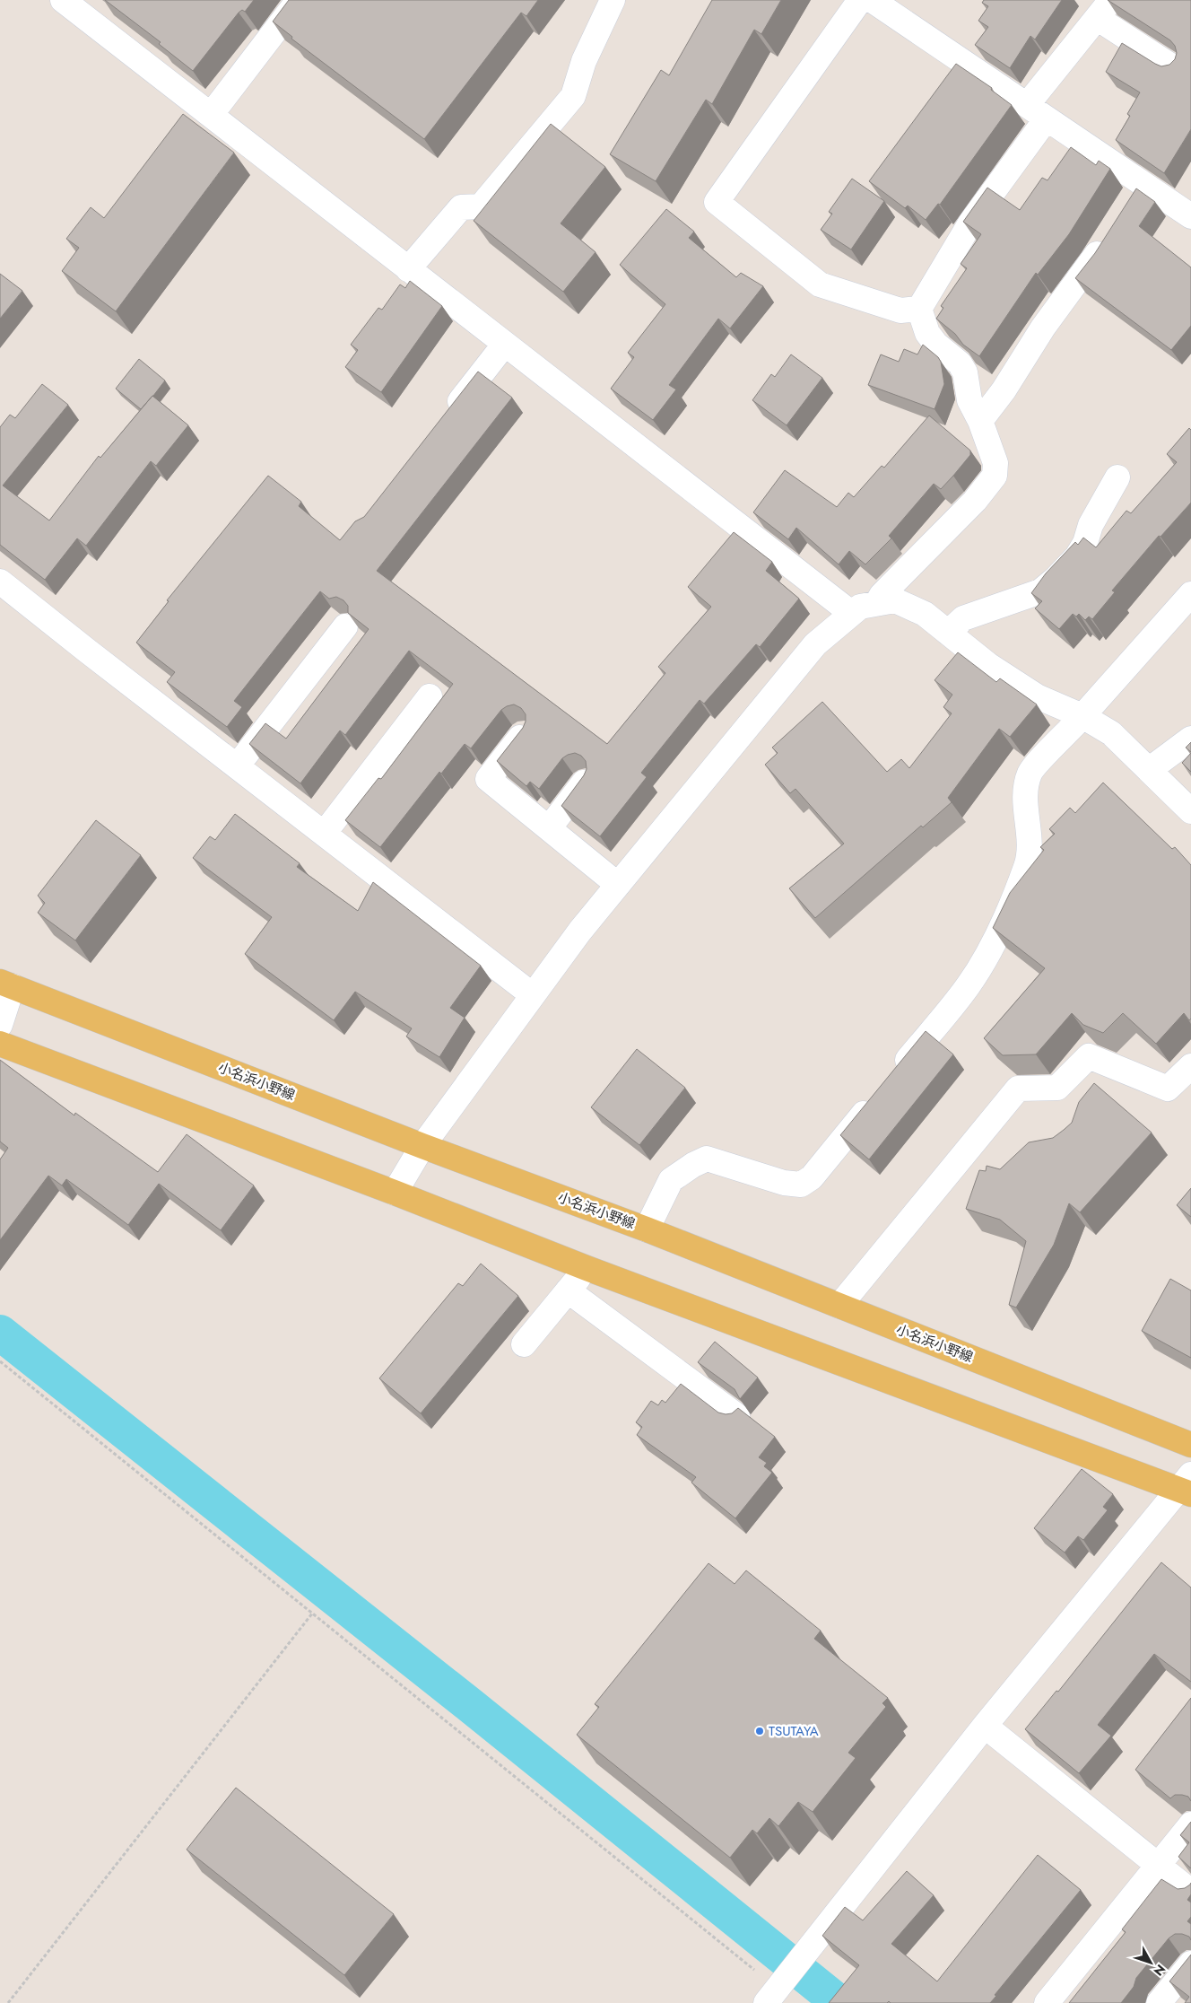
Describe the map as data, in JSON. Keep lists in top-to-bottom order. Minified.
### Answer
{"streets":{"main road":["小名浜小野線"]},"places":["TSUTAYA"],"north":"bottom right"}
